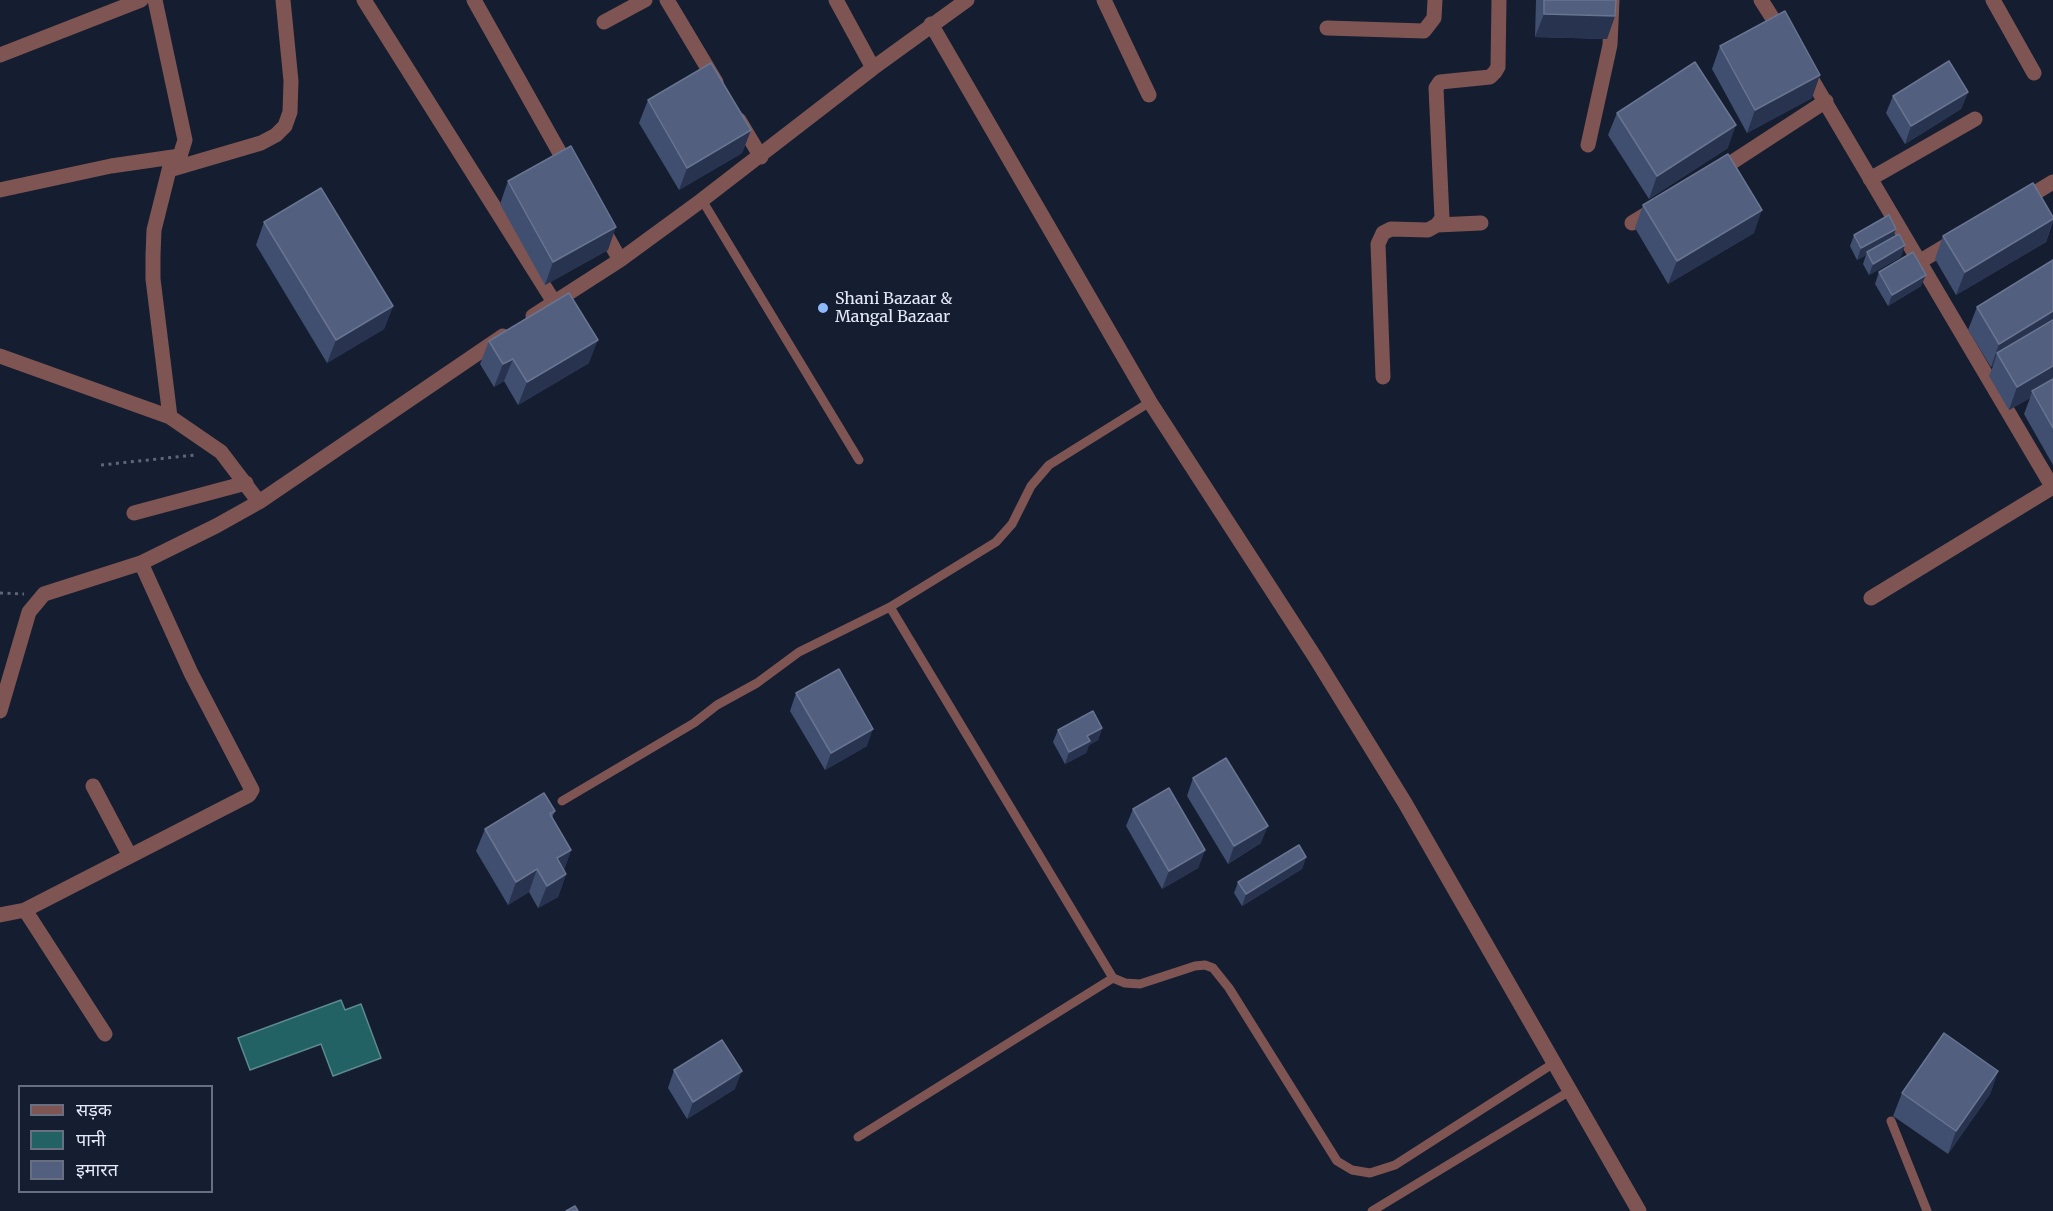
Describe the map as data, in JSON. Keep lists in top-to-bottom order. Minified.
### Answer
{"places":["Shani Bazaar & Mangal Bazaar"],"legend":["सड़क","पानी","इमारत"]}
